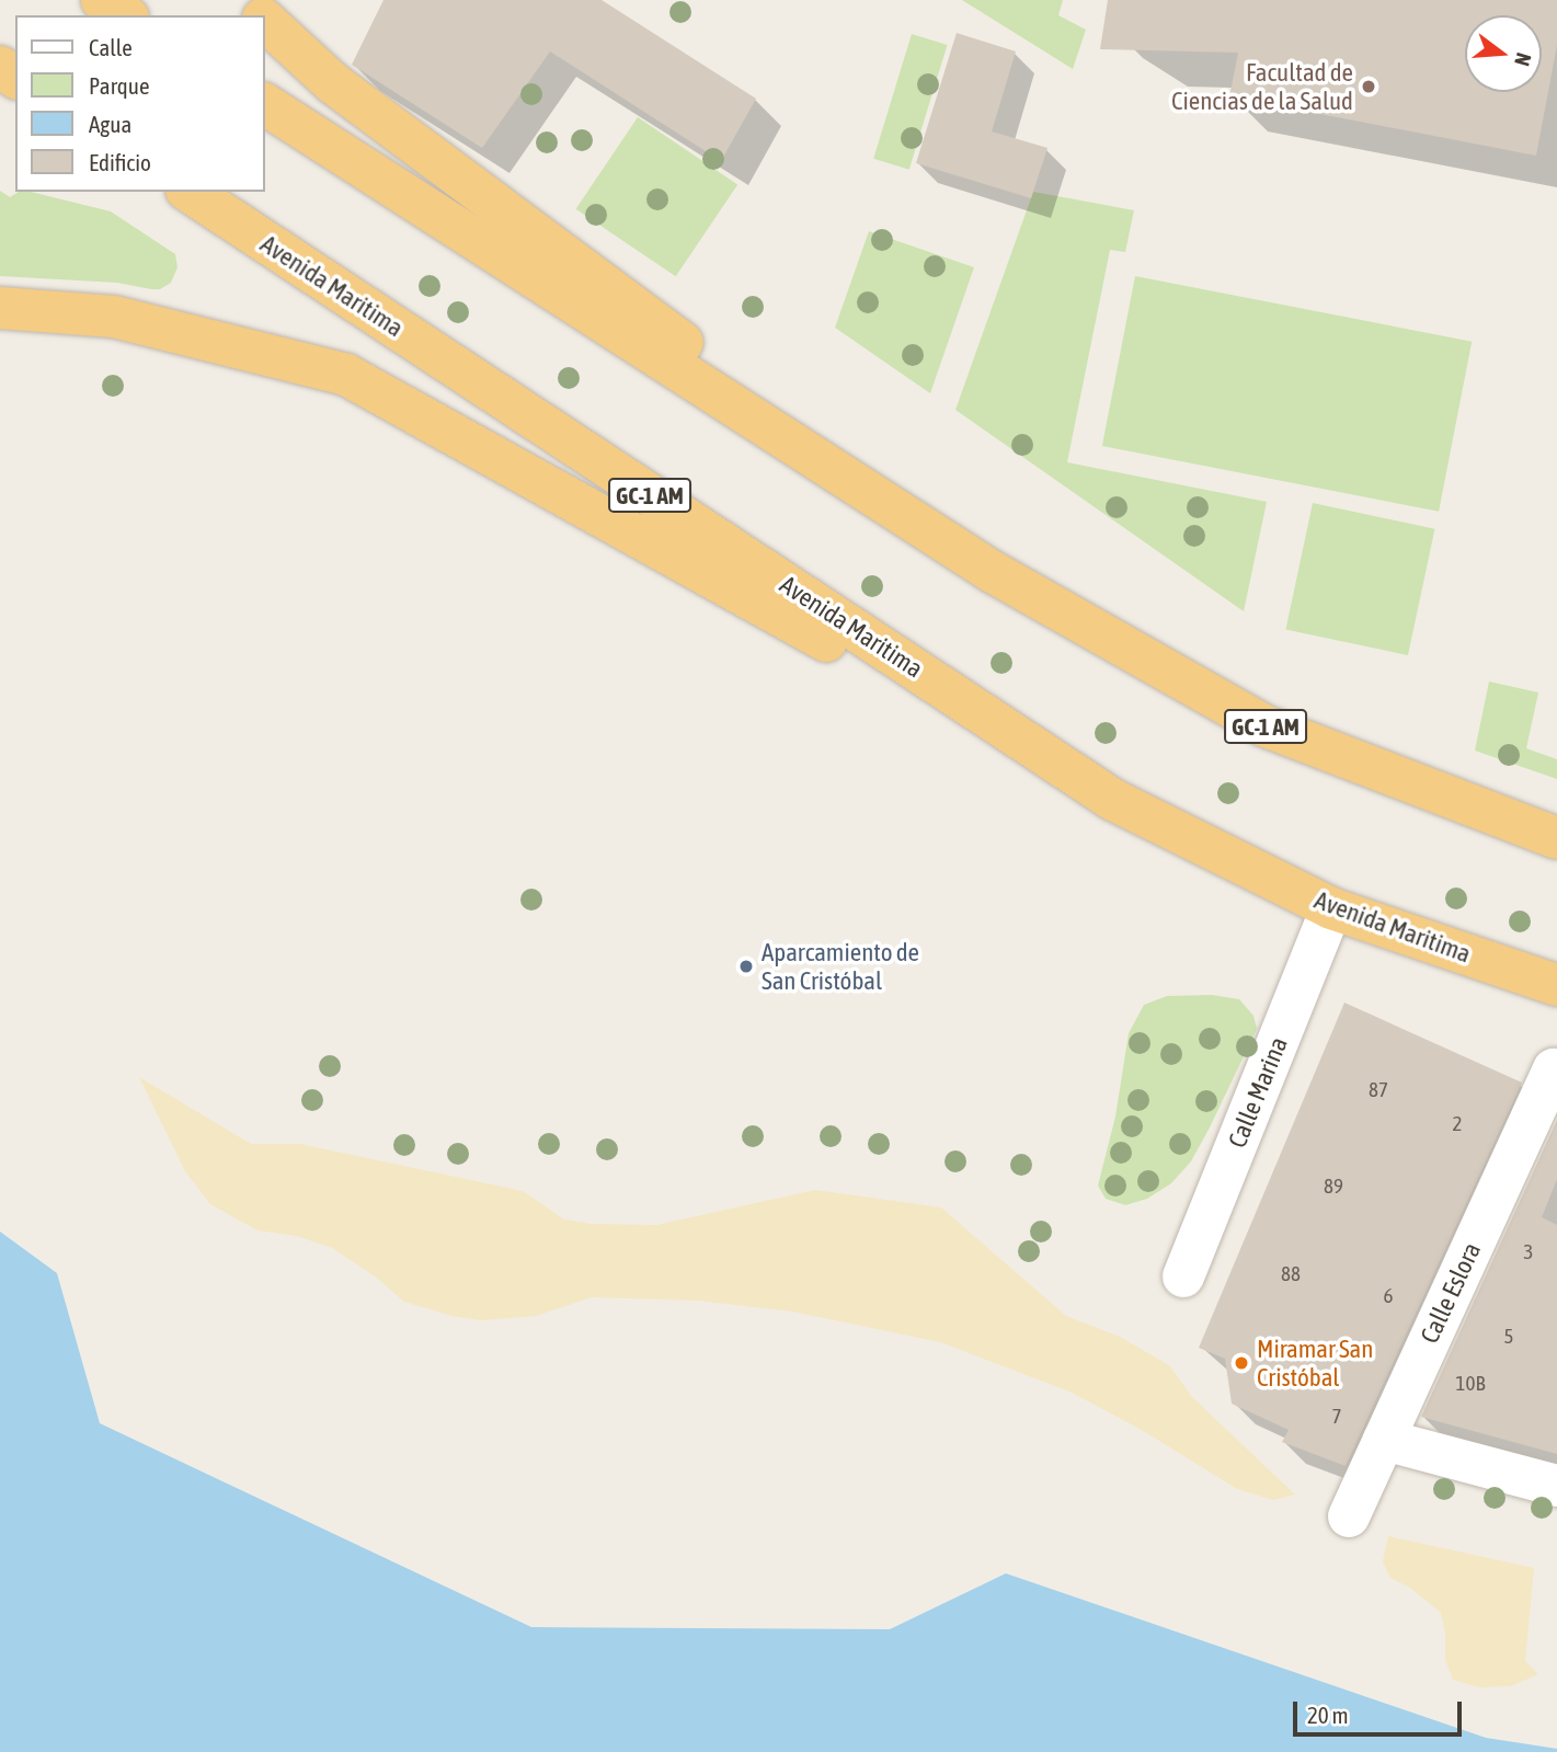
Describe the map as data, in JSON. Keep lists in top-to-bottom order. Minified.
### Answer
{"streets":{"highway":["Avenida Maritima","GC-1 AM"],"street":["Calle Marina","Calle Eslora"]},"crossings":[["Avenida Maritima","Calle Marina"]],"places":["Facultad de Ciencias de la Salud","Aparcamiento de San Cristóbal","Miramar San Cristóbal"],"house_numbers":["87","2","89","3","88","6","5","10B","7"],"legend":["Calle","Parque","Agua","Edificio"],"scale_bar":"20 m","north":"right"}
